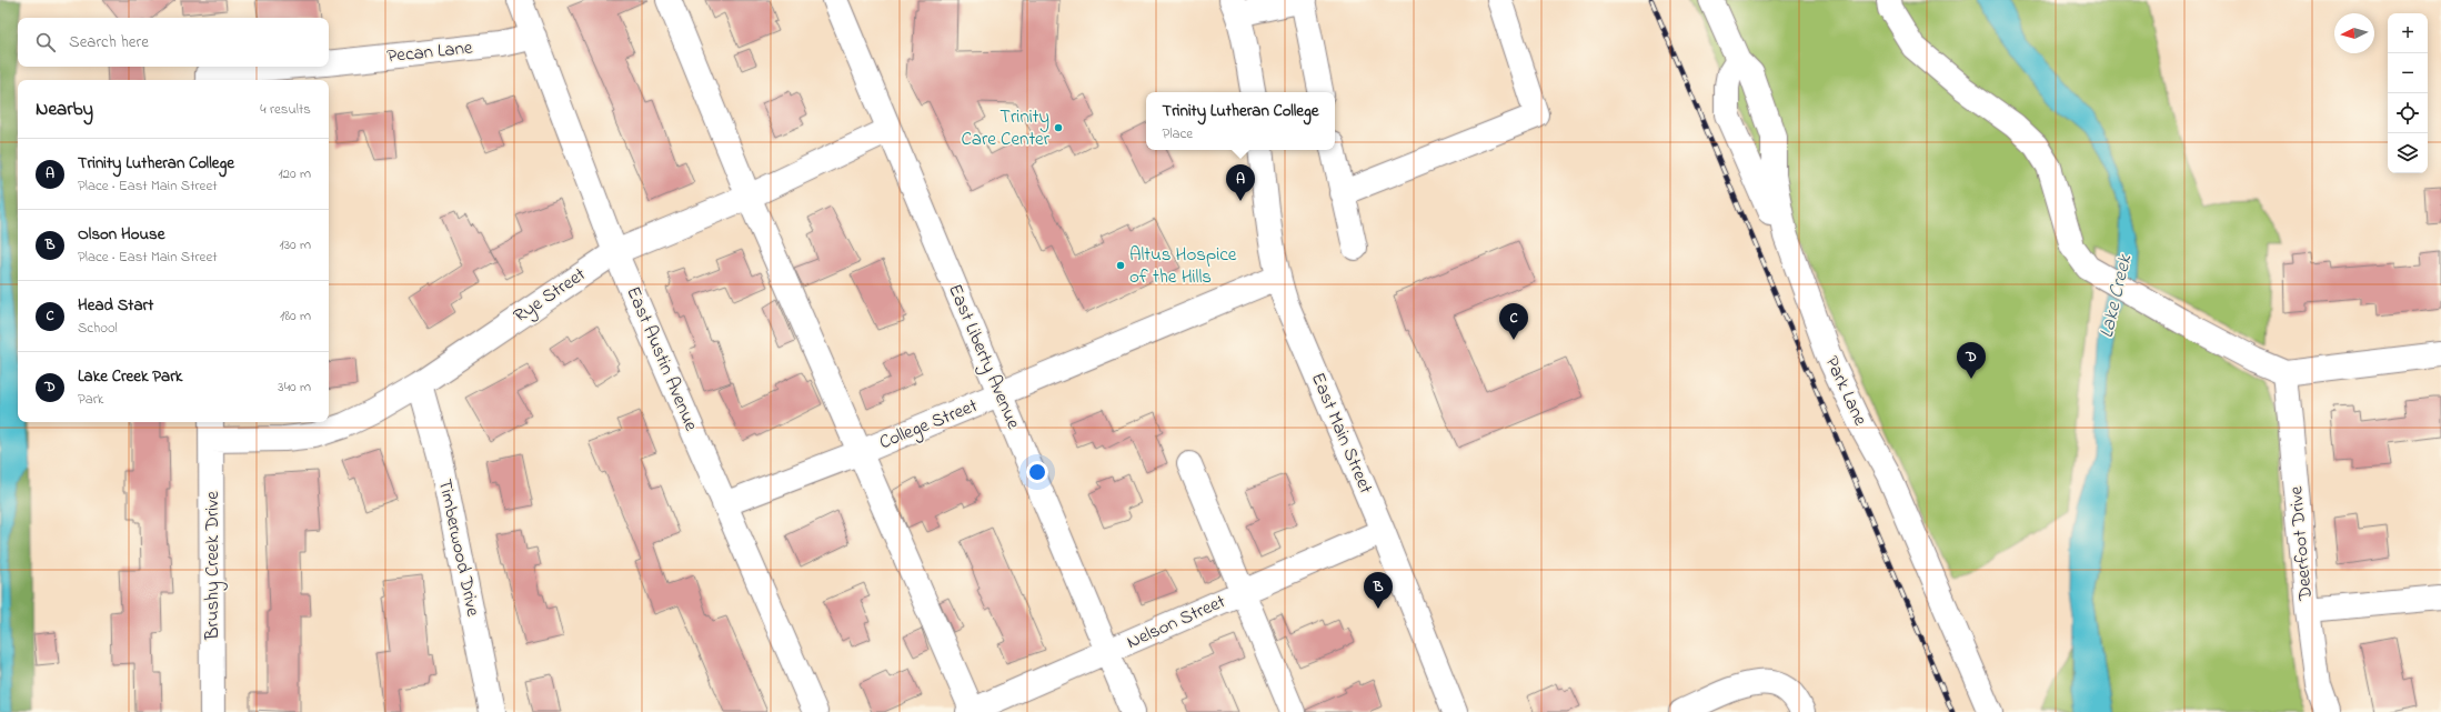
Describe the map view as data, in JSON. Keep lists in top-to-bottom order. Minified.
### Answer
{"streets":{"street":["Pecan Lane","Rye Street","East Liberty Avenue","East Austin Avenue","Park Lane","College Street","East Main Street","Deerfoot Drive","Timberwood Drive","Brushy Creek Drive","Nelson Street"]},"crossings":[["Pecan Lane","East Austin Avenue"],["Rye Street","East Liberty Avenue"],["Rye Street","East Austin Avenue"],["Rye Street","Timberwood Drive"],["Rye Street","Brushy Creek Drive"],["East Liberty Avenue","College Street"],["East Liberty Avenue","Nelson Street"],["East Austin Avenue","College Street"],["College Street","East Main Street"],["East Main Street","Nelson Street"]],"water":["Lake Creek"],"places":["Trinity Care Center","Altus Hospice of the Hills"],"north":"left","page":{"map_buttons":["+","−"],"search":"Search here","heading":["Nearby","4 results"],"popup":["Trinity Lutheran College","Place"],"list":[{"mark":"A","name":"Trinity Lutheran College","note":"Place · East Main Street","value":"120 m"},{"mark":"B","name":"Olson House","note":"Place · East Main Street","value":"130 m"},{"mark":"C","name":"Head Start","note":"School","value":"180 m"},{"mark":"D","name":"Lake Creek Park","note":"Park","value":"340 m"}],"pins":["A","C","D","B"]}}
